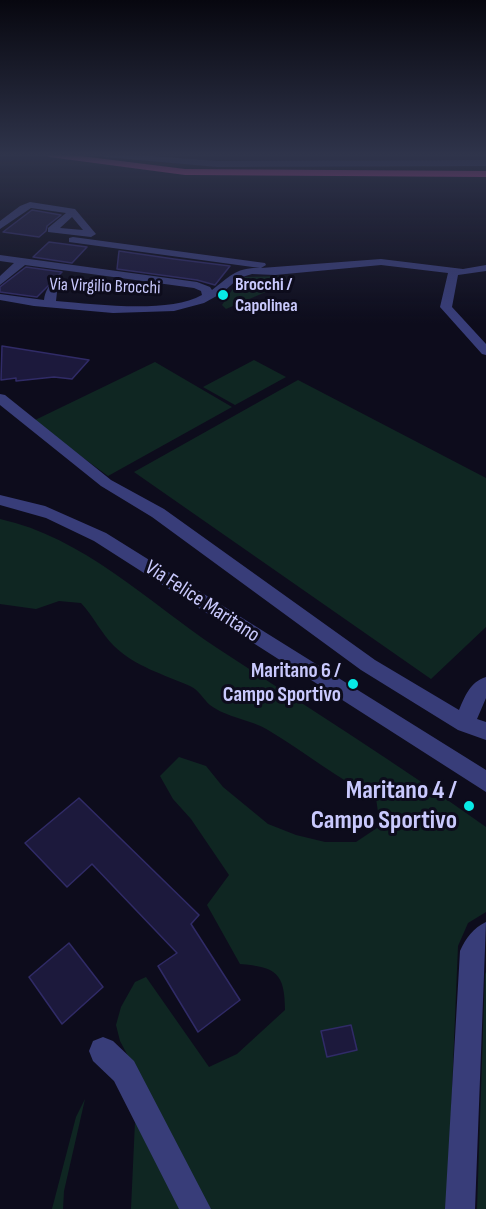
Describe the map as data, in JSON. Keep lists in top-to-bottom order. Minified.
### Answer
{"streets":{"street":["Via Virgilio Brocchi","Via Felice Maritano"]},"places":["Brocchi / Capolinea","Maritano 6 / Campo Sportivo","Maritano 4 / Campo Sportivo"]}
